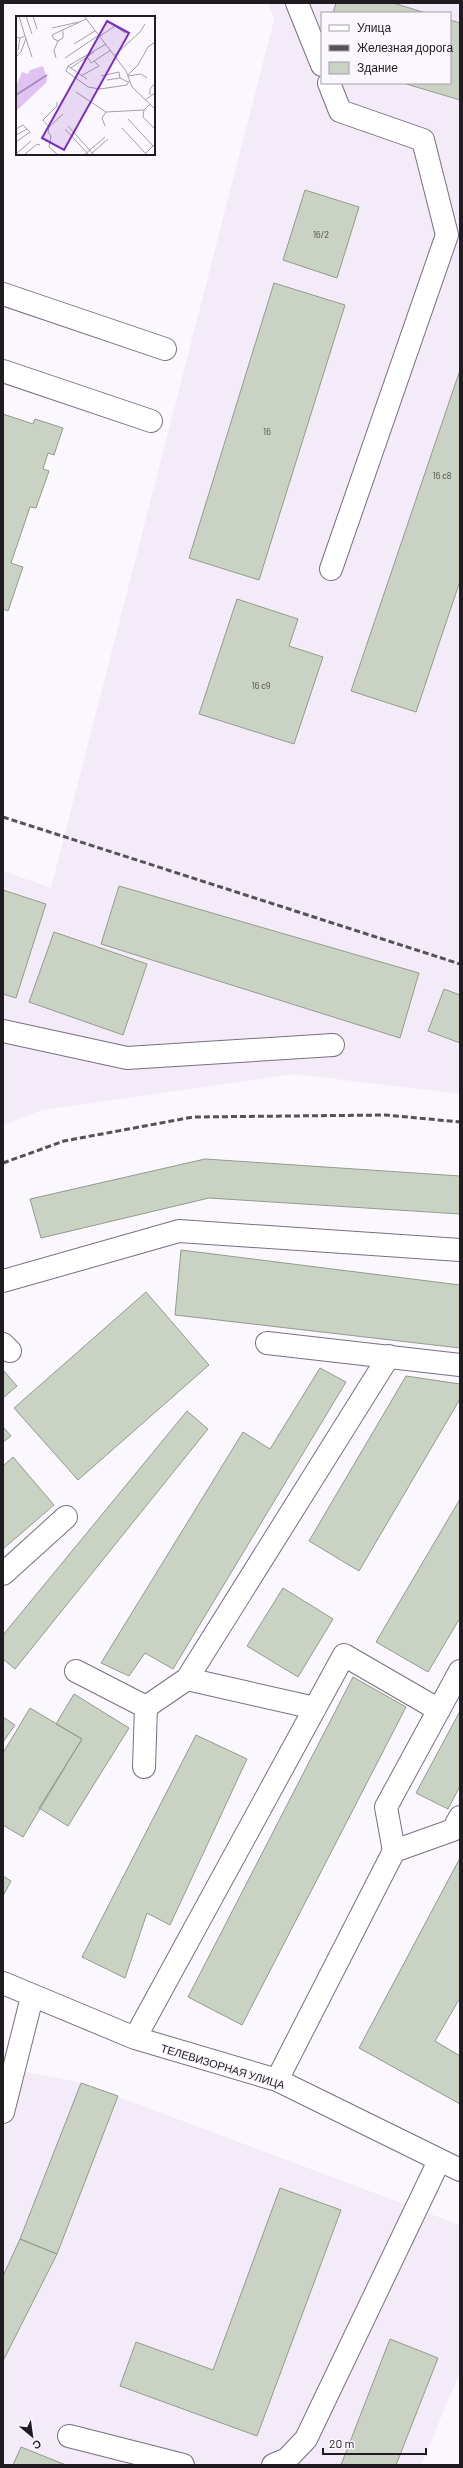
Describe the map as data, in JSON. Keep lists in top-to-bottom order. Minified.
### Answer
{"streets":{"lane":["ТЕЛЕВИЗОРНАЯ УЛИЦА"]},"house_numbers":["16/2","16","16 с8","16 с9"],"legend":["Улица","Железная дорога","Здание"],"scale_bar":"20 m","north":"bottom right"}
